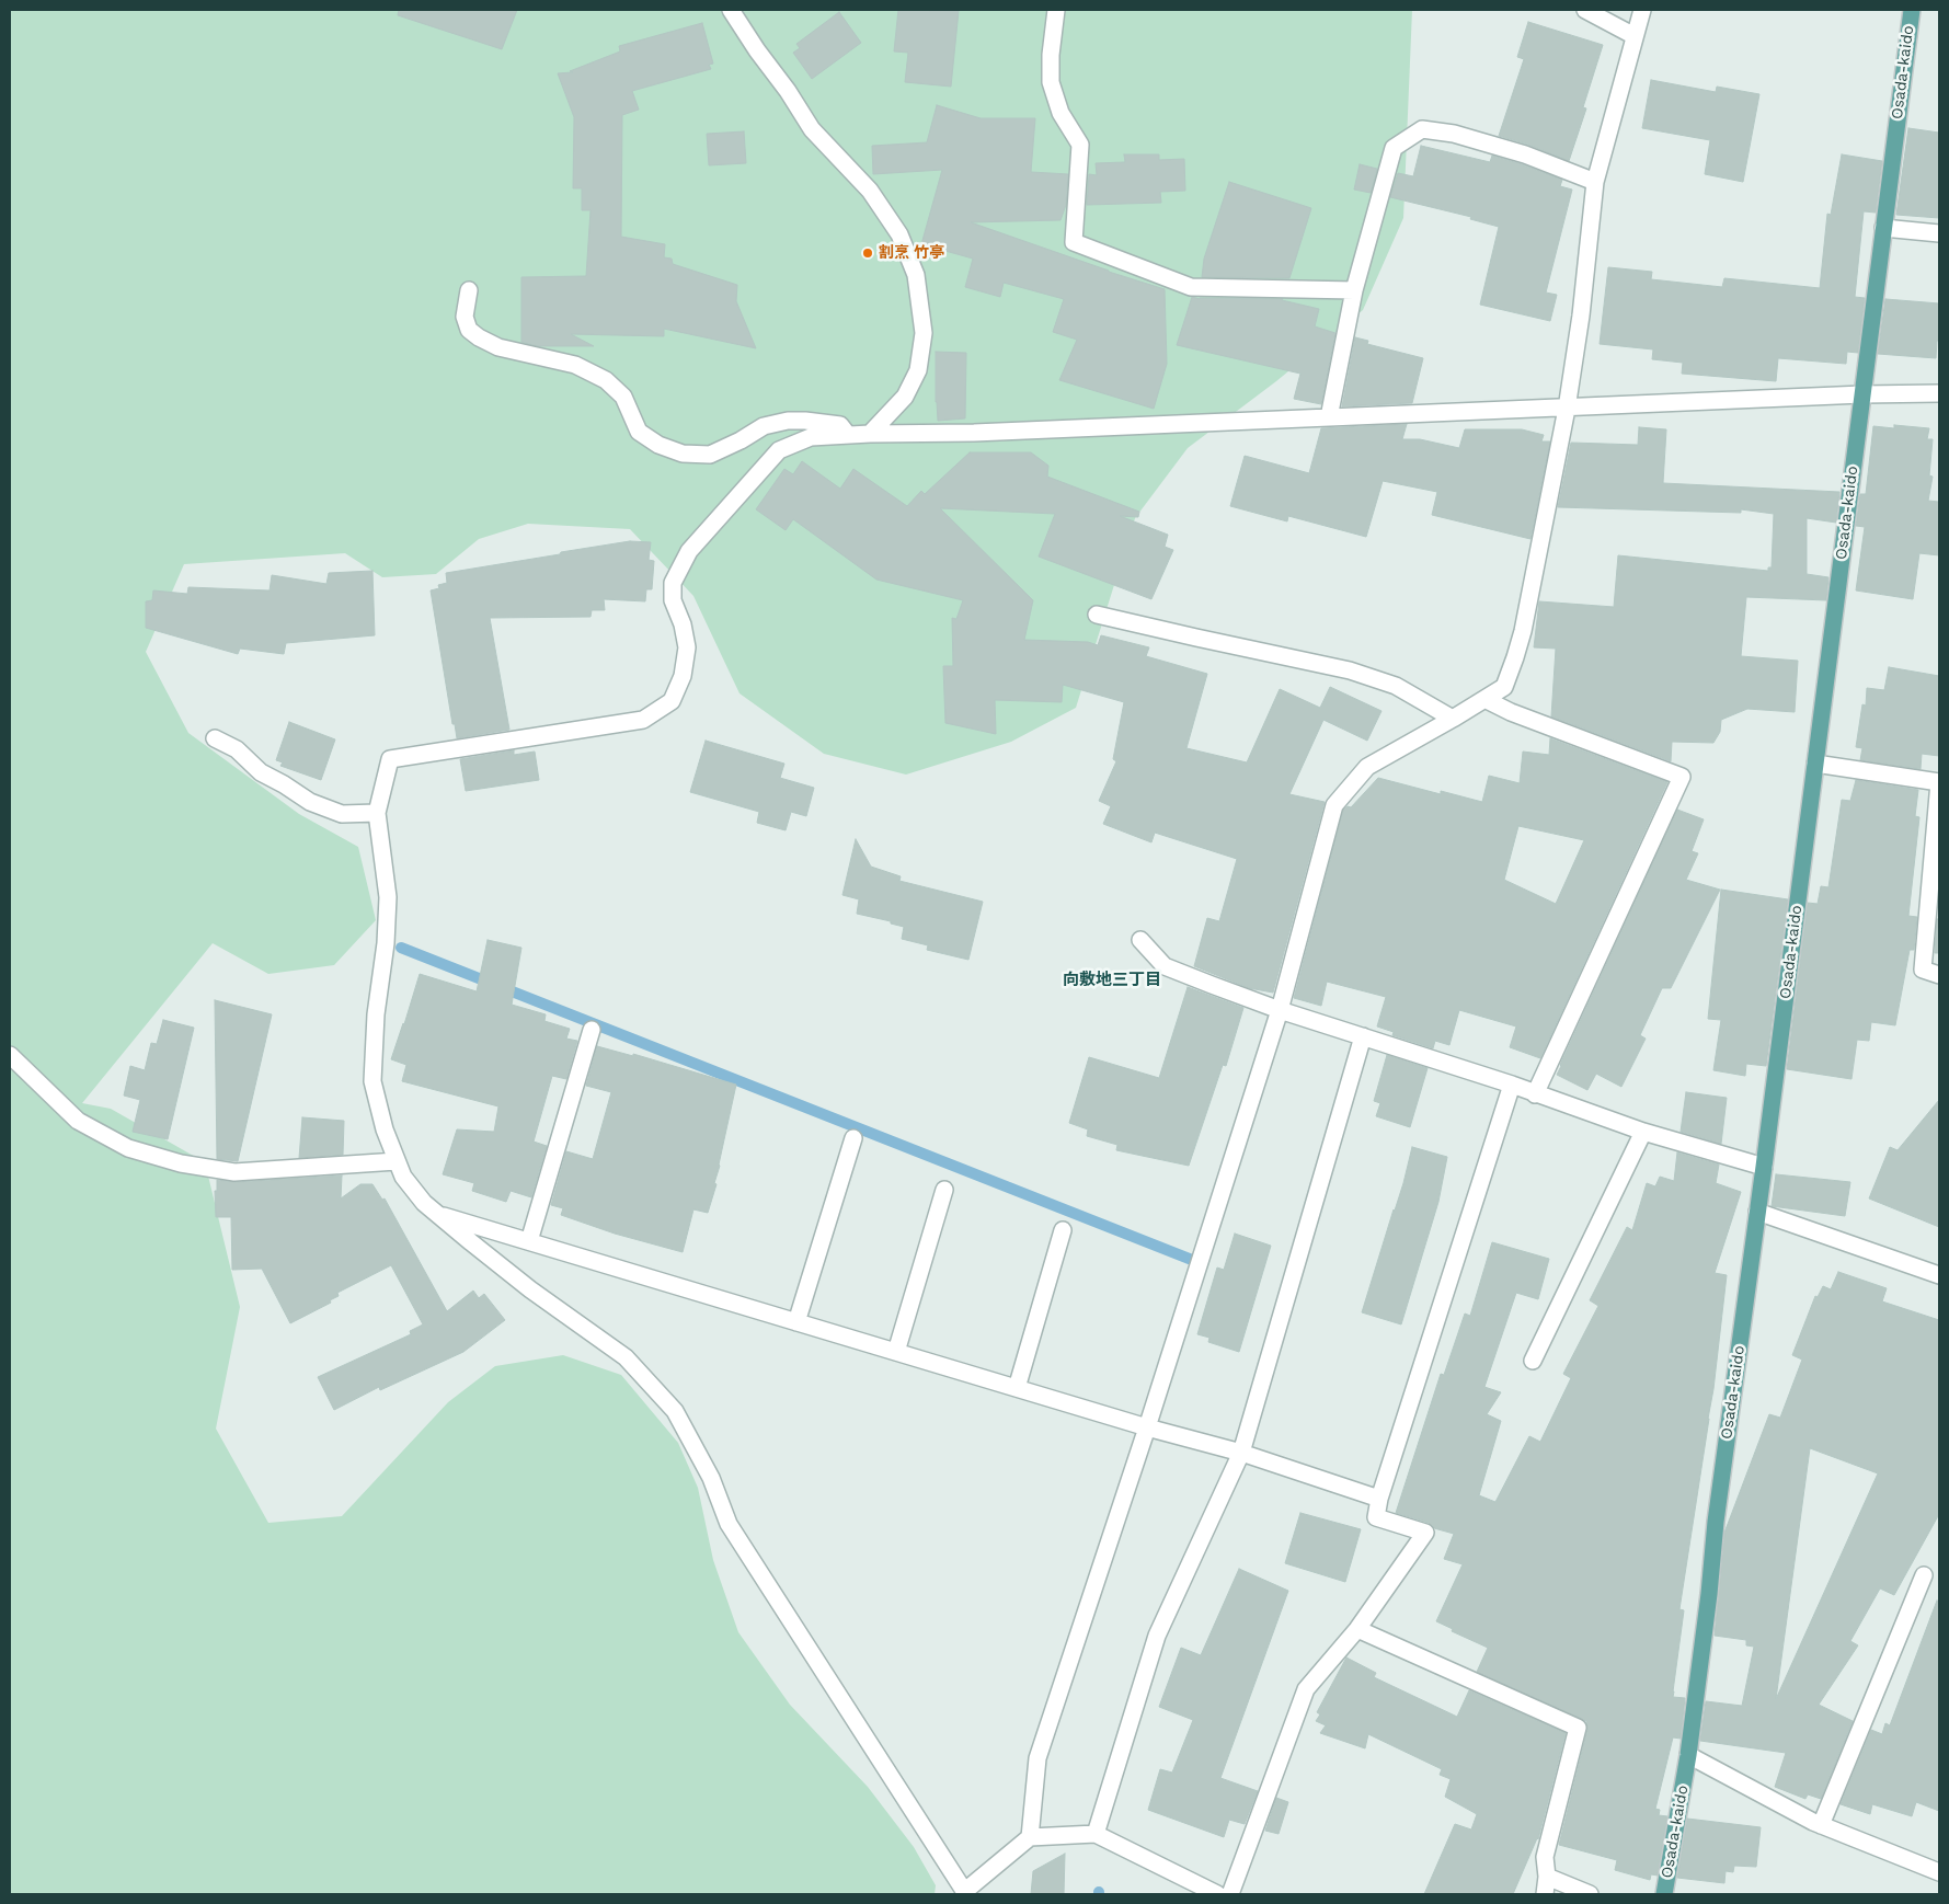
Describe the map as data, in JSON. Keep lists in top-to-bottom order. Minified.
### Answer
{"streets":{"main road":["Osada-kaido"]},"districts":["向敷地三丁目"],"places":["割烹 竹亭"]}
